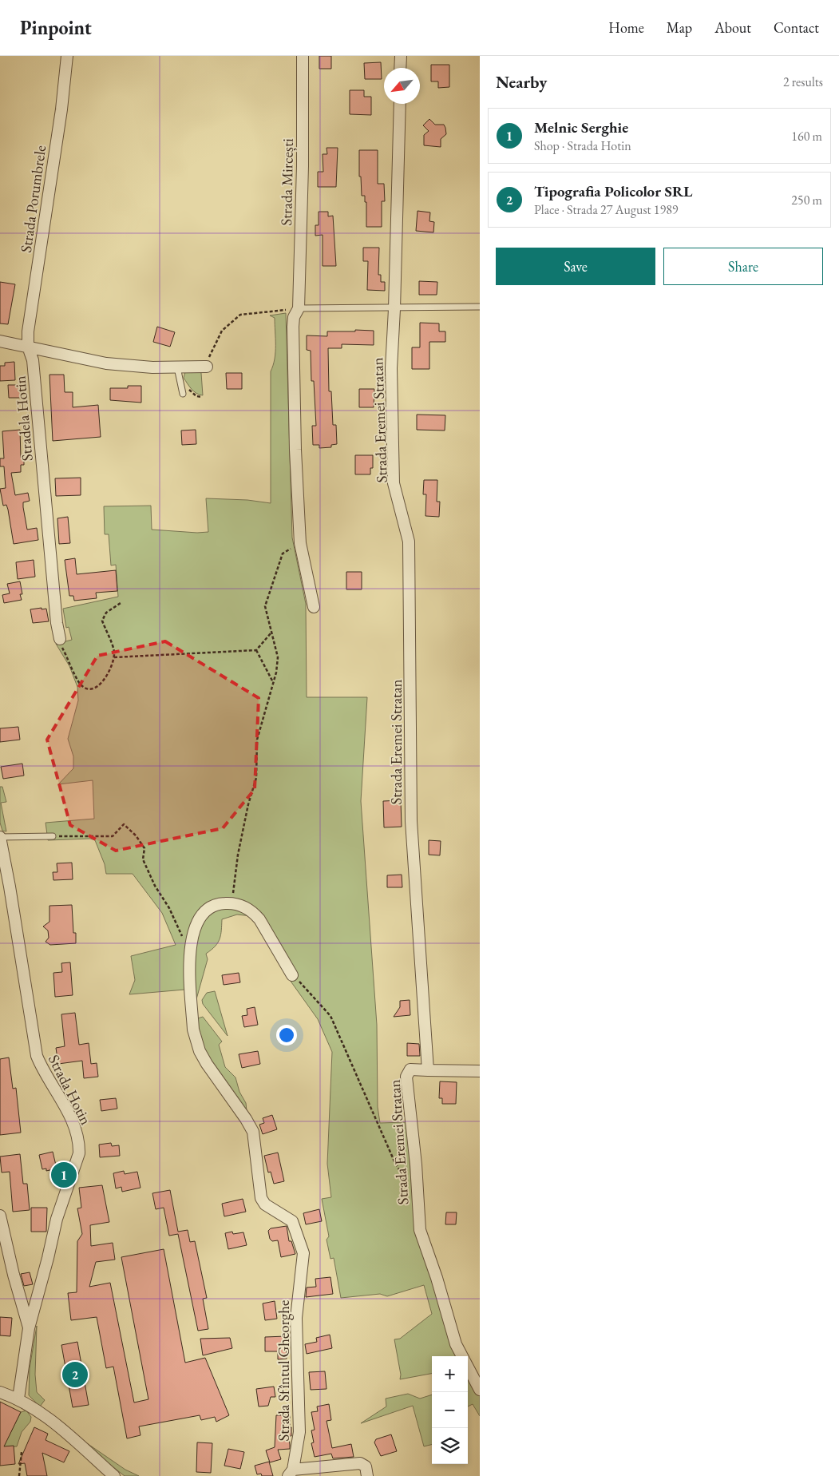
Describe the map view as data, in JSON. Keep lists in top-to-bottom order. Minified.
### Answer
{"streets":{"street":["Strada Mircești","Strada Porumbrele","Stradela Hotin","Strada Eremei Stratan","Strada Hotin","Strada Sfîntul Gheorghe"]},"crossings":[["Strada Porumbrele","Stradela Hotin"]],"north":"bottom left","page":{"header":"Pinpoint","nav":["Home","Map","About","Contact"],"heading":["Nearby","2 results"],"list":[{"mark":"1","name":"Melnic Serghie","note":"Shop · Strada Hotin","value":"160 m"},{"mark":"2","name":"Tipografia Policolor SRL","note":"Place · Strada 27 August 1989","value":"250 m"}],"buttons":["Save","Share"],"pins":["1","2"],"map_buttons":["+","−"]}}
